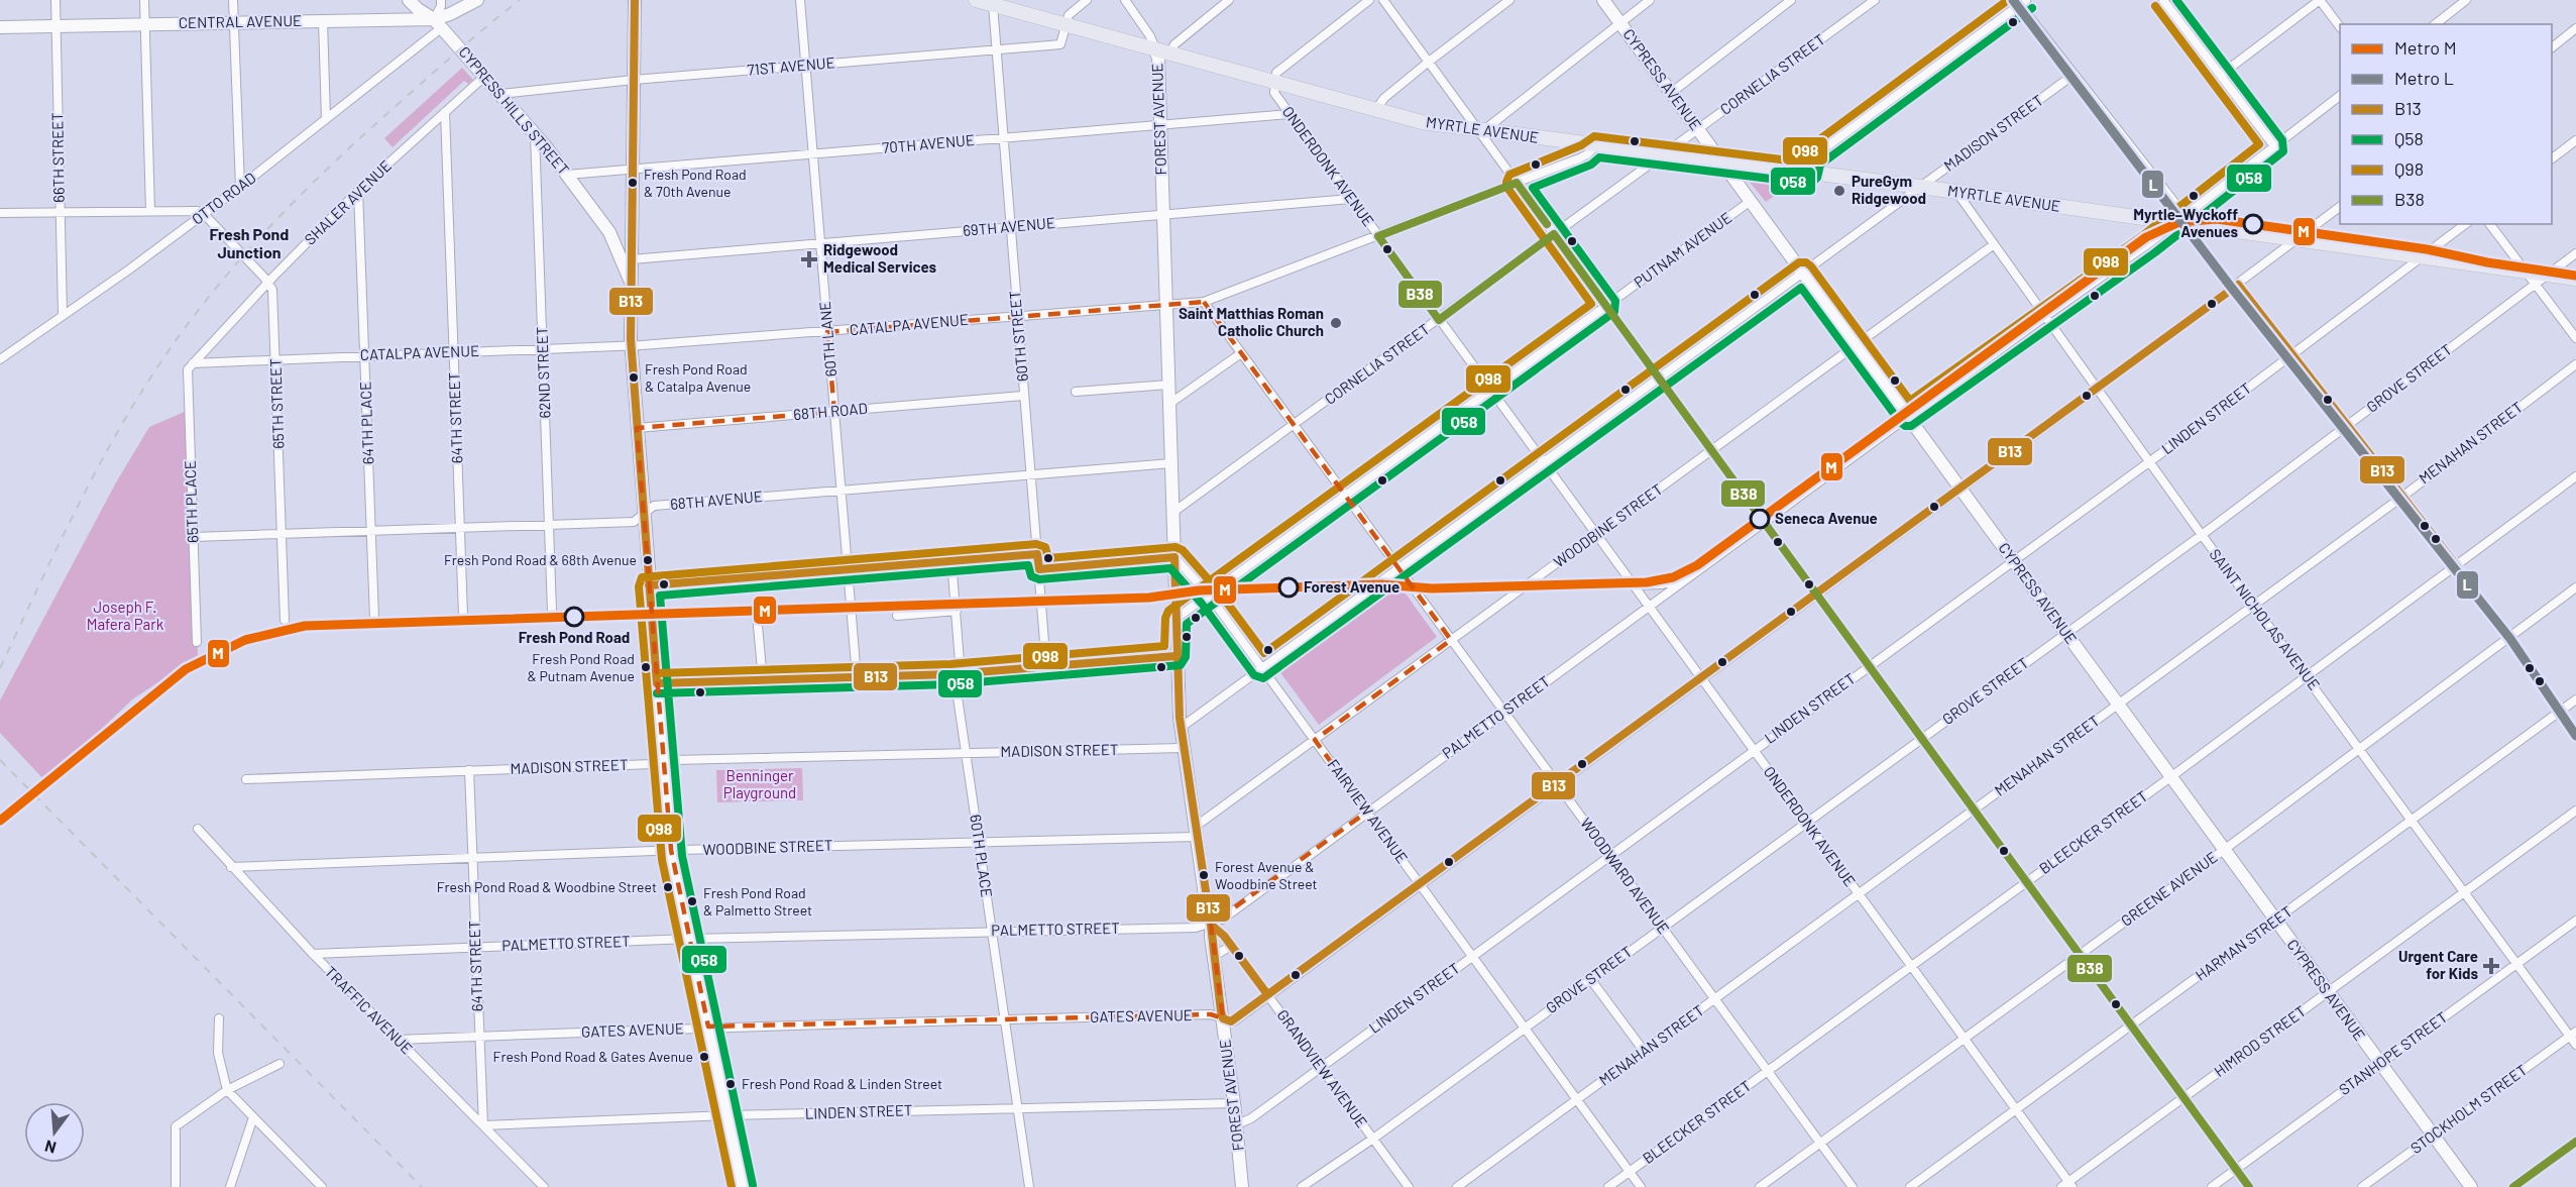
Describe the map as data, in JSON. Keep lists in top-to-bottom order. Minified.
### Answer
{"streets":{"main road":["CENTRAL AVENUE","CYPRESS AVENUE","CYPRESS HILLS STREET","FOREST AVENUE","MYRTLE AVENUE"],"street":["71ST AVENUE","CORNELIA STREET","MADISON STREET","70TH AVENUE","66TH STREET","ONDERDONK AVENUE","OTTO ROAD","SHALER AVENUE","69TH AVENUE","PUTNAM AVENUE","CATALPA AVENUE","60TH STREET","60TH LANE","62ND STREET","GROVE STREET","65TH STREET","68TH ROAD","64TH STREET","LINDEN STREET","64TH PLACE","MENAHAN STREET","68TH AVENUE","65TH PLACE","WOODBINE STREET","SAINT NICHOLAS AVENUE","PALMETTO STREET","FAIRVIEW AVENUE","BLEECKER STREET","60TH PLACE","WOODWARD AVENUE","GREENE AVENUE","HARMAN STREET","TRAFFIC AVENUE","GATES AVENUE","HIMROD STREET","STANHOPE STREET","GRANDVIEW AVENUE","STOCKHOLM STREET"]},"crossings":[["CENTRAL AVENUE","CYPRESS HILLS STREET"],["CENTRAL AVENUE","66TH STREET"],["CENTRAL AVENUE","OTTO ROAD"],["71ST AVENUE","CYPRESS HILLS STREET"],["71ST AVENUE","MYRTLE AVENUE"],["71ST AVENUE","60TH STREET"],["71ST AVENUE","60TH LANE"],["CORNELIA STREET","CYPRESS AVENUE"],["CORNELIA STREET","FOREST AVENUE"],["CORNELIA STREET","MYRTLE AVENUE"],["CORNELIA STREET","ONDERDONK AVENUE"],["CORNELIA STREET","WOODWARD AVENUE"],["CYPRESS AVENUE","MYRTLE AVENUE"],["CYPRESS AVENUE","MADISON STREET"],["CYPRESS AVENUE","PUTNAM AVENUE"],["CYPRESS AVENUE","GROVE STREET"],["CYPRESS AVENUE","LINDEN STREET"],["CYPRESS AVENUE","MENAHAN STREET"],["CYPRESS AVENUE","WOODBINE STREET"],["CYPRESS AVENUE","PALMETTO STREET"],["CYPRESS AVENUE","BLEECKER STREET"],["CYPRESS AVENUE","GREENE AVENUE"],["CYPRESS AVENUE","HARMAN STREET"],["CYPRESS AVENUE","GATES AVENUE"],["CYPRESS AVENUE","HIMROD STREET"],["CYPRESS AVENUE","STANHOPE STREET"],["CYPRESS AVENUE","STOCKHOLM STREET"],["CYPRESS HILLS STREET","70TH AVENUE"],["CYPRESS HILLS STREET","OTTO ROAD"],["CYPRESS HILLS STREET","SHALER AVENUE"],["CYPRESS HILLS STREET","69TH AVENUE"],["CYPRESS HILLS STREET","62ND STREET"],["FOREST AVENUE","MYRTLE AVENUE"],["FOREST AVENUE","MADISON STREET"],["FOREST AVENUE","70TH AVENUE"],["FOREST AVENUE","69TH AVENUE"],["FOREST AVENUE","PUTNAM AVENUE"],["FOREST AVENUE","CATALPA AVENUE"],["FOREST AVENUE","LINDEN STREET"],["FOREST AVENUE","68TH AVENUE"],["FOREST AVENUE","WOODBINE STREET"],["FOREST AVENUE","PALMETTO STREET"],["FOREST AVENUE","FAIRVIEW AVENUE"],["FOREST AVENUE","GATES AVENUE"],["FOREST AVENUE","GRANDVIEW AVENUE"],["MYRTLE AVENUE","MADISON STREET"],["MYRTLE AVENUE","ONDERDONK AVENUE"],["MYRTLE AVENUE","CATALPA AVENUE"],["MYRTLE AVENUE","60TH STREET"],["MYRTLE AVENUE","GROVE STREET"],["MYRTLE AVENUE","LINDEN STREET"],["MYRTLE AVENUE","SAINT NICHOLAS AVENUE"],["MYRTLE AVENUE","PALMETTO STREET"],["MYRTLE AVENUE","GATES AVENUE"],["MADISON STREET","ONDERDONK AVENUE"],["MADISON STREET","64TH STREET"],["MADISON STREET","FAIRVIEW AVENUE"],["MADISON STREET","60TH PLACE"],["MADISON STREET","WOODWARD AVENUE"],["70TH AVENUE","ONDERDONK AVENUE"],["70TH AVENUE","60TH STREET"],["70TH AVENUE","60TH LANE"],["66TH STREET","OTTO ROAD"],["ONDERDONK AVENUE","69TH AVENUE"],["ONDERDONK AVENUE","PUTNAM AVENUE"],["ONDERDONK AVENUE","CATALPA AVENUE"],["ONDERDONK AVENUE","GROVE STREET"],["ONDERDONK AVENUE","LINDEN STREET"],["ONDERDONK AVENUE","MENAHAN STREET"],["ONDERDONK AVENUE","WOODBINE STREET"],["ONDERDONK AVENUE","PALMETTO STREET"],["ONDERDONK AVENUE","BLEECKER STREET"],["ONDERDONK AVENUE","GREENE AVENUE"],["ONDERDONK AVENUE","HARMAN STREET"],["ONDERDONK AVENUE","GATES AVENUE"],["ONDERDONK AVENUE","HIMROD STREET"],["SHALER AVENUE","CATALPA AVENUE"],["SHALER AVENUE","65TH STREET"],["SHALER AVENUE","64TH STREET"],["SHALER AVENUE","64TH PLACE"],["SHALER AVENUE","65TH PLACE"],["69TH AVENUE","60TH STREET"],["69TH AVENUE","60TH LANE"],["PUTNAM AVENUE","FAIRVIEW AVENUE"],["PUTNAM AVENUE","WOODWARD AVENUE"],["CATALPA AVENUE","60TH STREET"],["CATALPA AVENUE","60TH LANE"],["CATALPA AVENUE","62ND STREET"],["CATALPA AVENUE","65TH STREET"],["CATALPA AVENUE","64TH STREET"],["CATALPA AVENUE","64TH PLACE"],["CATALPA AVENUE","65TH PLACE"],["CATALPA AVENUE","WOODWARD AVENUE"],["60TH STREET","68TH ROAD"],["60TH STREET","68TH AVENUE"],["60TH LANE","68TH ROAD"],["60TH LANE","68TH AVENUE"],["62ND STREET","68TH AVENUE"],["GROVE STREET","SAINT NICHOLAS AVENUE"],["GROVE STREET","FAIRVIEW AVENUE"],["GROVE STREET","WOODWARD AVENUE"],["GROVE STREET","GRANDVIEW AVENUE"],["65TH STREET","68TH AVENUE"],["64TH STREET","LINDEN STREET"],["64TH STREET","68TH AVENUE"],["64TH STREET","WOODBINE STREET"],["64TH STREET","PALMETTO STREET"],["64TH STREET","TRAFFIC AVENUE"],["64TH STREET","GATES AVENUE"],["LINDEN STREET","SAINT NICHOLAS AVENUE"],["LINDEN STREET","FAIRVIEW AVENUE"],["LINDEN STREET","60TH PLACE"],["LINDEN STREET","WOODWARD AVENUE"],["LINDEN STREET","TRAFFIC AVENUE"],["LINDEN STREET","GRANDVIEW AVENUE"],["64TH PLACE","68TH AVENUE"],["MENAHAN STREET","SAINT NICHOLAS AVENUE"],["MENAHAN STREET","FAIRVIEW AVENUE"],["MENAHAN STREET","WOODWARD AVENUE"],["68TH AVENUE","65TH PLACE"],["WOODBINE STREET","SAINT NICHOLAS AVENUE"],["WOODBINE STREET","FAIRVIEW AVENUE"],["WOODBINE STREET","60TH PLACE"],["WOODBINE STREET","WOODWARD AVENUE"],["WOODBINE STREET","TRAFFIC AVENUE"],["SAINT NICHOLAS AVENUE","PALMETTO STREET"],["SAINT NICHOLAS AVENUE","BLEECKER STREET"],["SAINT NICHOLAS AVENUE","GREENE AVENUE"],["SAINT NICHOLAS AVENUE","HARMAN STREET"],["SAINT NICHOLAS AVENUE","GATES AVENUE"],["SAINT NICHOLAS AVENUE","HIMROD STREET"],["SAINT NICHOLAS AVENUE","STANHOPE STREET"],["SAINT NICHOLAS AVENUE","STOCKHOLM STREET"],["PALMETTO STREET","FAIRVIEW AVENUE"],["PALMETTO STREET","60TH PLACE"],["PALMETTO STREET","WOODWARD AVENUE"],["PALMETTO STREET","TRAFFIC AVENUE"],["PALMETTO STREET","GRANDVIEW AVENUE"],["FAIRVIEW AVENUE","BLEECKER STREET"],["FAIRVIEW AVENUE","GATES AVENUE"],["BLEECKER STREET","WOODWARD AVENUE"],["60TH PLACE","GATES AVENUE"],["WOODWARD AVENUE","GREENE AVENUE"],["WOODWARD AVENUE","GATES AVENUE"],["TRAFFIC AVENUE","GATES AVENUE"],["GATES AVENUE","GRANDVIEW AVENUE"]],"districts":["Fresh Pond Junction"],"parks":["Joseph F. Mafera Park","Benninger Playground"],"places":{"other":["Fresh Pond Road & 70th Avenue","PureGym Ridgewood","Myrtle–Wyckoff Avenues","Saint Matthias Roman Catholic Church","Fresh Pond Road & Catalpa Avenue","Seneca Avenue","Fresh Pond Road & 68th Avenue","Forest Avenue","Fresh Pond Road","Fresh Pond Road & Putnam Avenue","Forest Avenue & Woodbine Street","Fresh Pond Road & Woodbine Street","Fresh Pond Road & Palmetto Street","Fresh Pond Road & Gates Avenue","Fresh Pond Road & Linden Street"],"health":["Ridgewood Medical Services","Urgent Care for Kids"]},"lines":["metro line L","transit line B13","transit line Q58","transit line Q98","transit line B38","metro line M"],"legend":["Metro M","Metro L","B13","Q58","Q98","B38"],"north":"bottom"}
